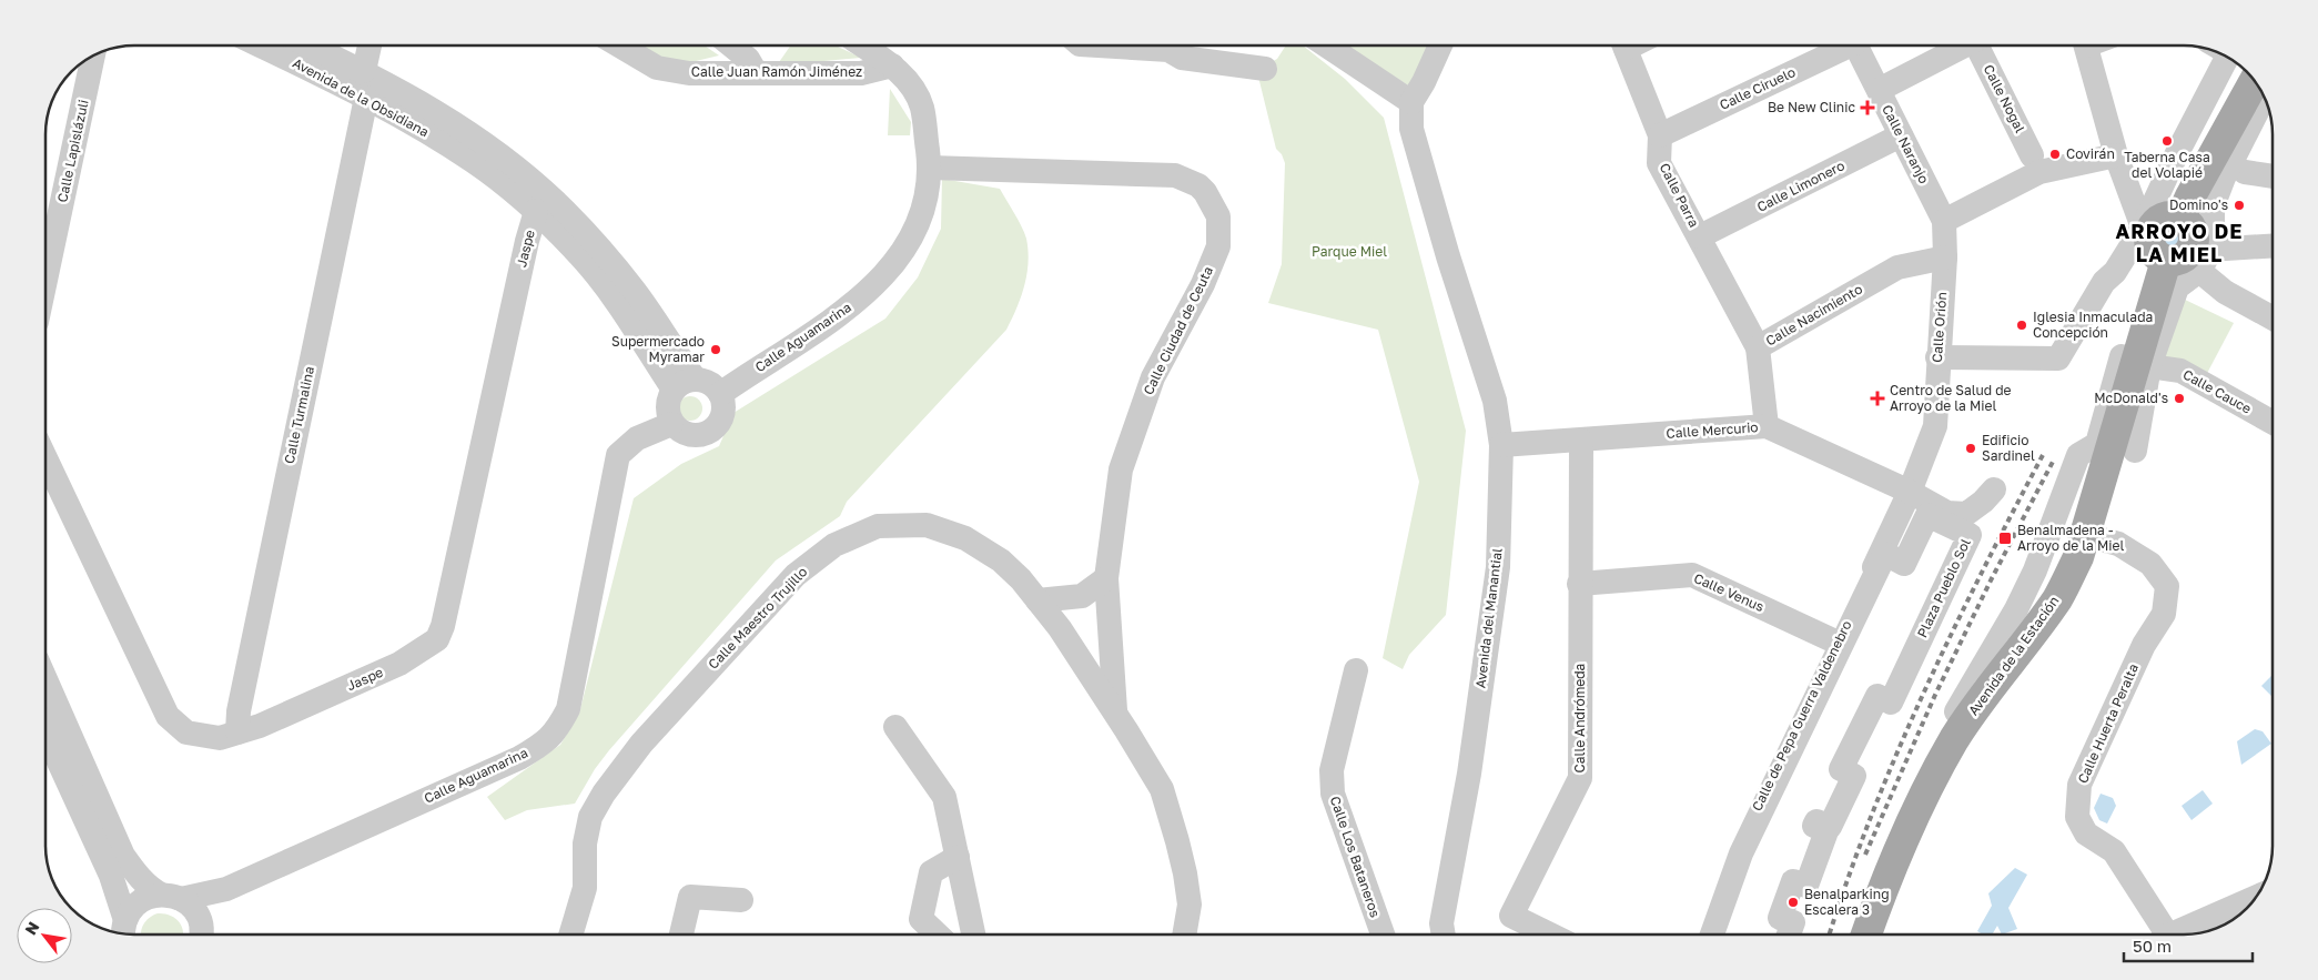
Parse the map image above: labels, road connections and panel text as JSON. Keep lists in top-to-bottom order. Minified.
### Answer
{"streets":{"main road":["Avenida de la Estación"],"street":["Calle Juan Ramón Jiménez","Calle Ciruelo","Avenida de la Obsidiana","Calle Nogal","Calle Naranjo","Calle Lapislázuli","Calle Limonero","Calle Parra","Jaspe","Calle Nacimiento","Calle Orión","Calle Ciudad de Ceuta","Calle Aguamarina","Calle Cauce","Calle Turmalina","Calle Mercurio","Plaza Pueblo Sol","Calle Venus","Calle Maestro Trujillo","Avenida del Manantial","Calle de Pepa Guerra Valdenebro","Calle Andrómeda","Calle Huerta Peralta","Calle Los Bataneros"]},"crossings":[["Calle Juan Ramón Jiménez","Calle Aguamarina"],["Calle Ciruelo","Calle Parra"],["Avenida de la Obsidiana","Jaspe"],["Avenida de la Obsidiana","Calle Aguamarina"],["Avenida de la Obsidiana","Calle Turmalina"],["Calle Naranjo","Calle Limonero"],["Calle Naranjo","Calle Nacimiento"],["Calle Naranjo","Calle Orión"],["Calle Limonero","Calle Parra"],["Calle Parra","Calle Nacimiento"],["Jaspe","Calle Turmalina"],["Calle Nacimiento","Calle Orión"],["Calle Nacimiento","Calle Mercurio"],["Calle Orión","Calle Mercurio"],["Calle Orión","Calle de Pepa Guerra Valdenebro"],["Calle Ciudad de Ceuta","Calle Aguamarina"],["Calle Ciudad de Ceuta","Calle Maestro Trujillo"],["Calle Mercurio","Avenida del Manantial"],["Calle Mercurio","Calle de Pepa Guerra Valdenebro"],["Calle Mercurio","Calle Andrómeda"],["Calle Venus","Calle de Pepa Guerra Valdenebro"],["Calle Venus","Calle Andrómeda"],["Avenida de la Estación","Calle Huerta Peralta"]],"districts":["ARROYO DE LA MIEL"],"parks":["Parque Miel"],"places":{"health":["Be New Clinic","Centro de Salud de Arroyo de la Miel"],"other":["Taberna Casa del Volapié","Covirán","Domino's","Iglesia Inmaculada Concepción","Supermercado Myramar","McDonald's","Edificio Sardinel","Benalparking Escalera 3"],"transit":["Benalmadena - Arroyo de la Miel"]},"scale_bar":"50 m","north":"top left"}
